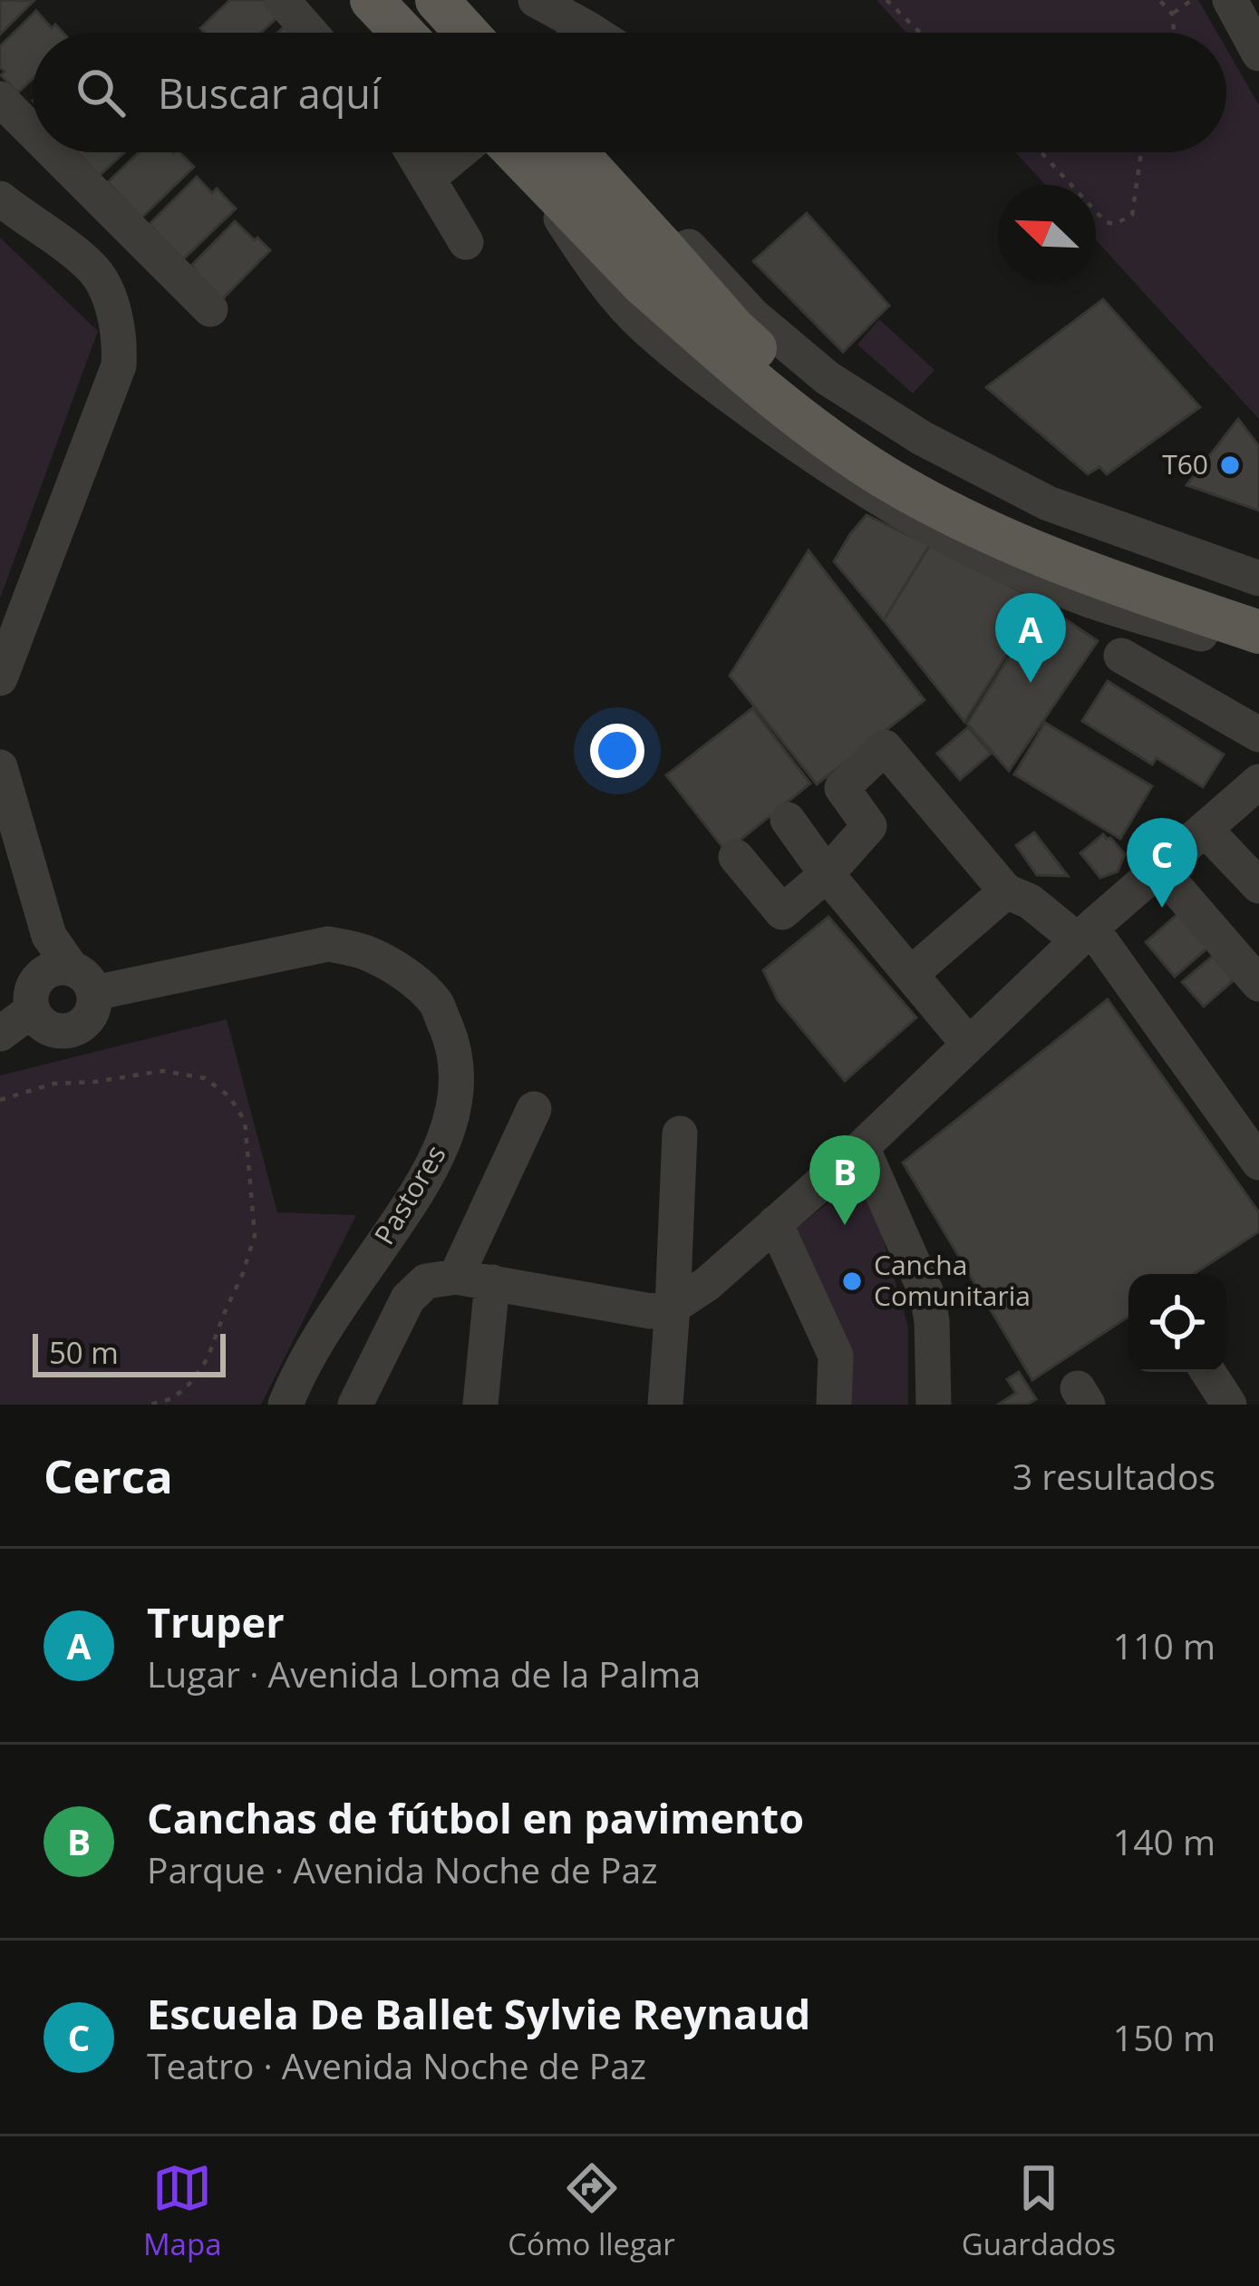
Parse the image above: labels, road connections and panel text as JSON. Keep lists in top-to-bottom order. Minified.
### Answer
{"streets":{"street":["Pastores"]},"places":["T60","Cancha Comunitaria"],"scale_bar":"50 m","north":"top left","page":{"search":"Buscar aquí","pins":["A","C","B"],"scale":"50 m","heading":["Cerca","3 resultados"],"list":[{"mark":"A","name":"Truper","note":"Lugar · Avenida Loma de la Palma","value":"110 m"},{"mark":"B","name":"Canchas de fútbol en pavimento","note":"Parque · Avenida Noche de Paz","value":"140 m"},{"mark":"C","name":"Escuela De Ballet Sylvie Reynaud","note":"Teatro · Avenida Noche de Paz","value":"150 m"}],"nav":["Mapa","Cómo llegar","Guardados"]}}
